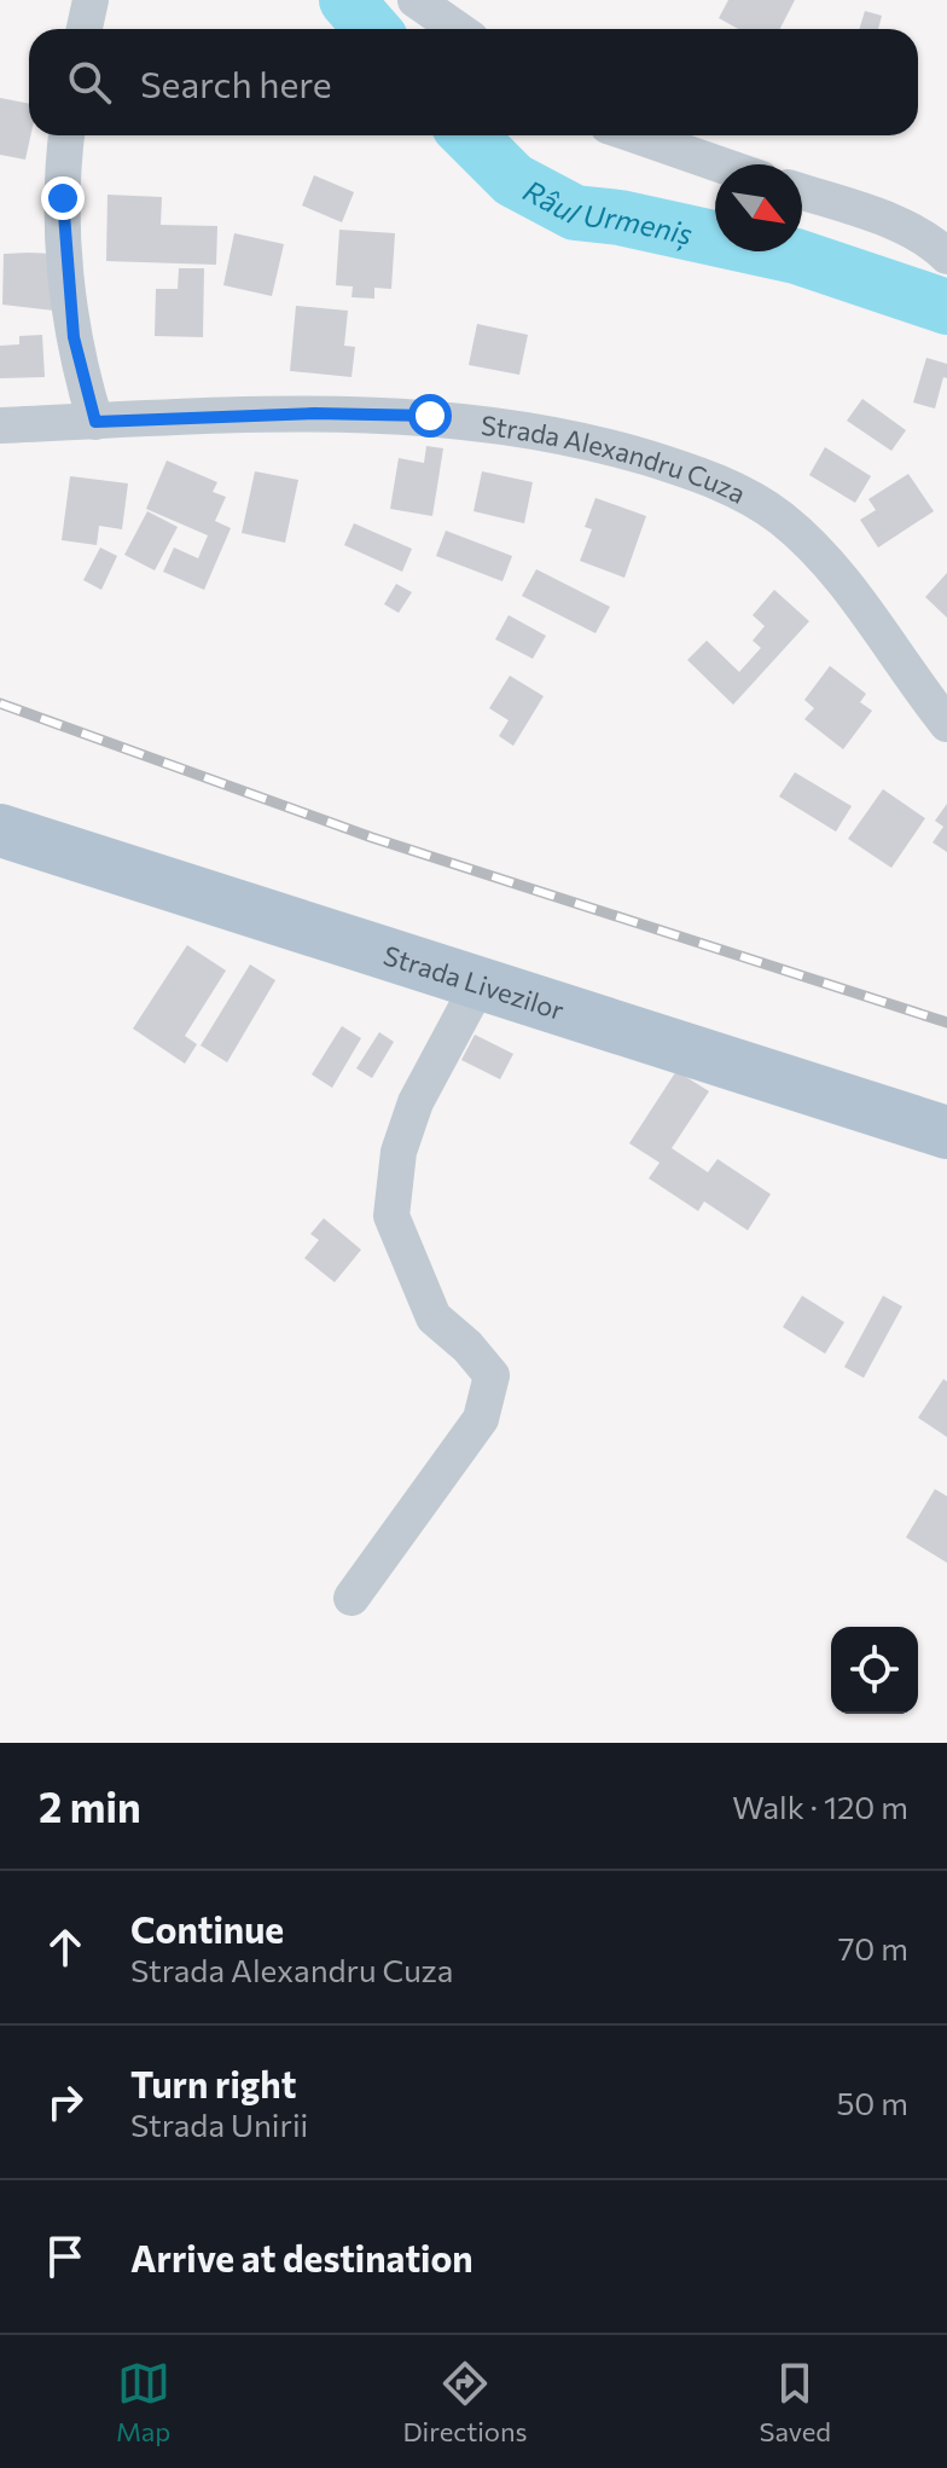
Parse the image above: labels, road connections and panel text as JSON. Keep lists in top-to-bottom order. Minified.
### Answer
{"streets":{"main road":["Strada Livezilor"],"street":["Strada Alexandru Cuza"]},"water":["Râul Urmeniș"],"north":"bottom right","page":{"search":"Search here","heading":["2 min","Walk · 120 m"],"list":[["Continue","Strada Alexandru Cuza","70 m"],["Turn right","Strada Unirii","50 m"],"Arrive at destination"],"nav":["Map","Directions","Saved"]}}
